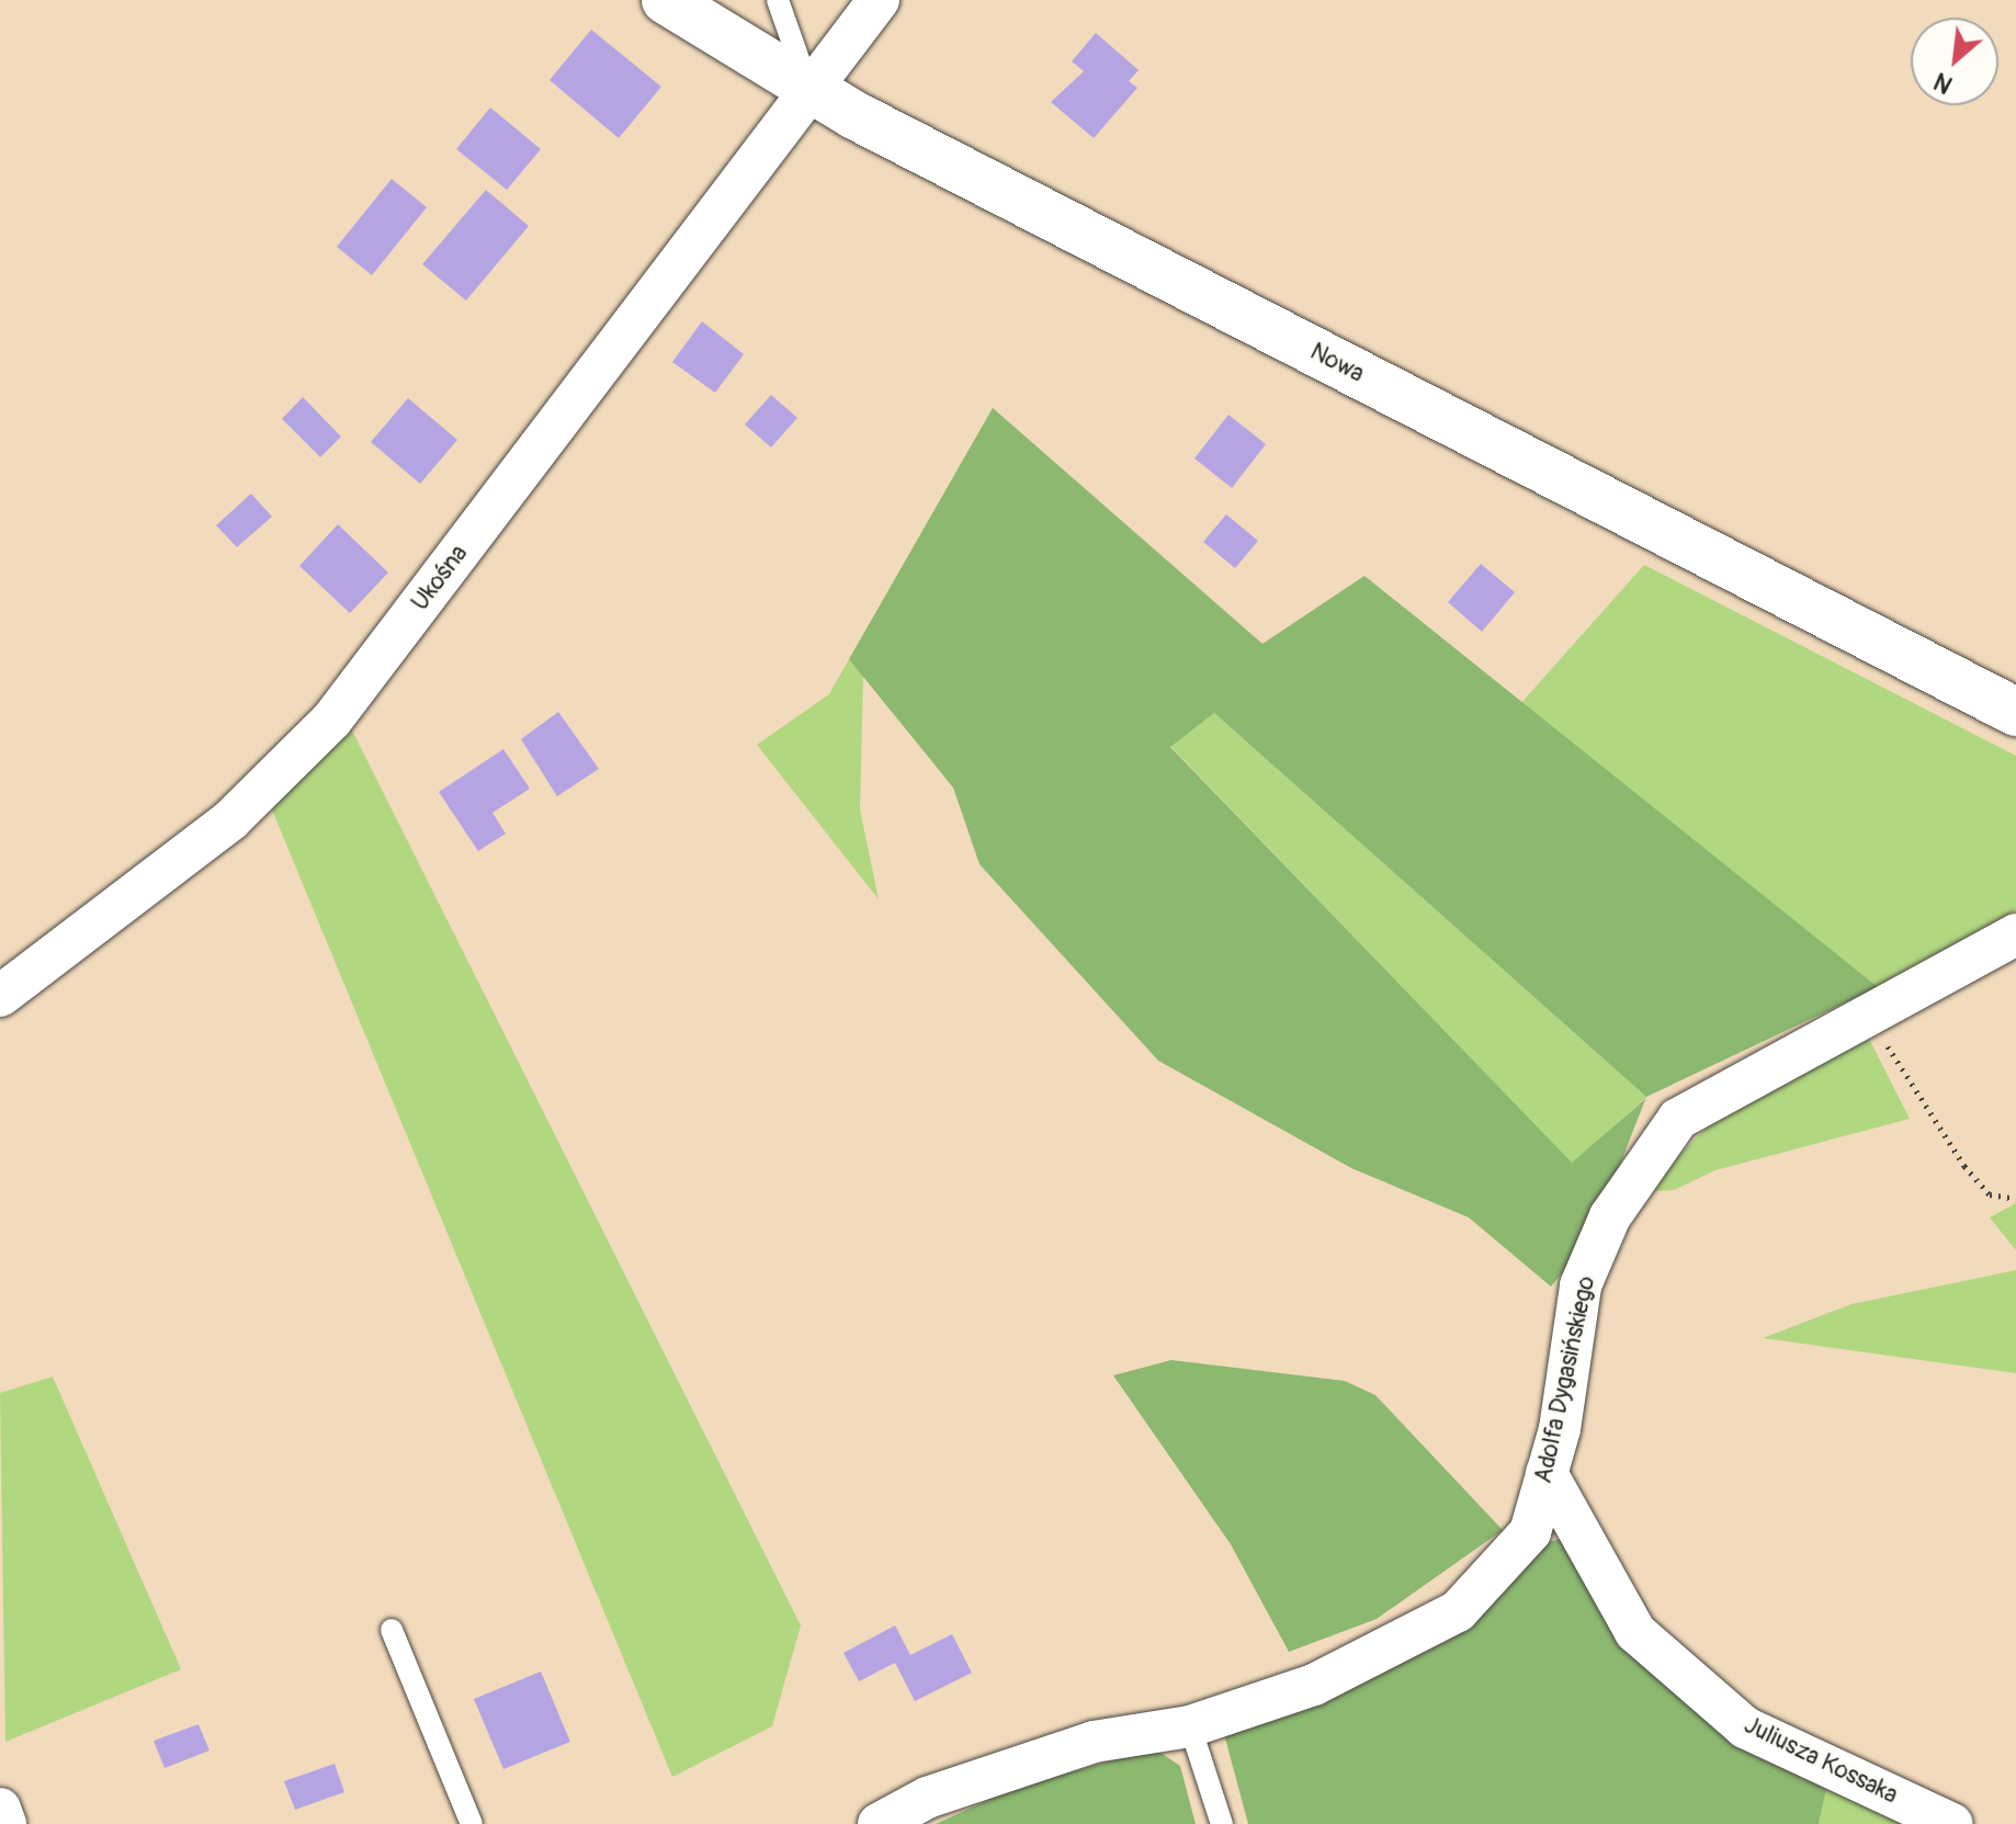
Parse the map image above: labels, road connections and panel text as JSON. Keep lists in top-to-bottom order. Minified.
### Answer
{"streets":{"street":["Nowa","Ukośna","Adolfa Dygasińskiego","Juliusza Kossaka"]},"crossings":[["Nowa","Ukośna"],["Adolfa Dygasińskiego","Juliusza Kossaka"]],"north":"bottom left"}
